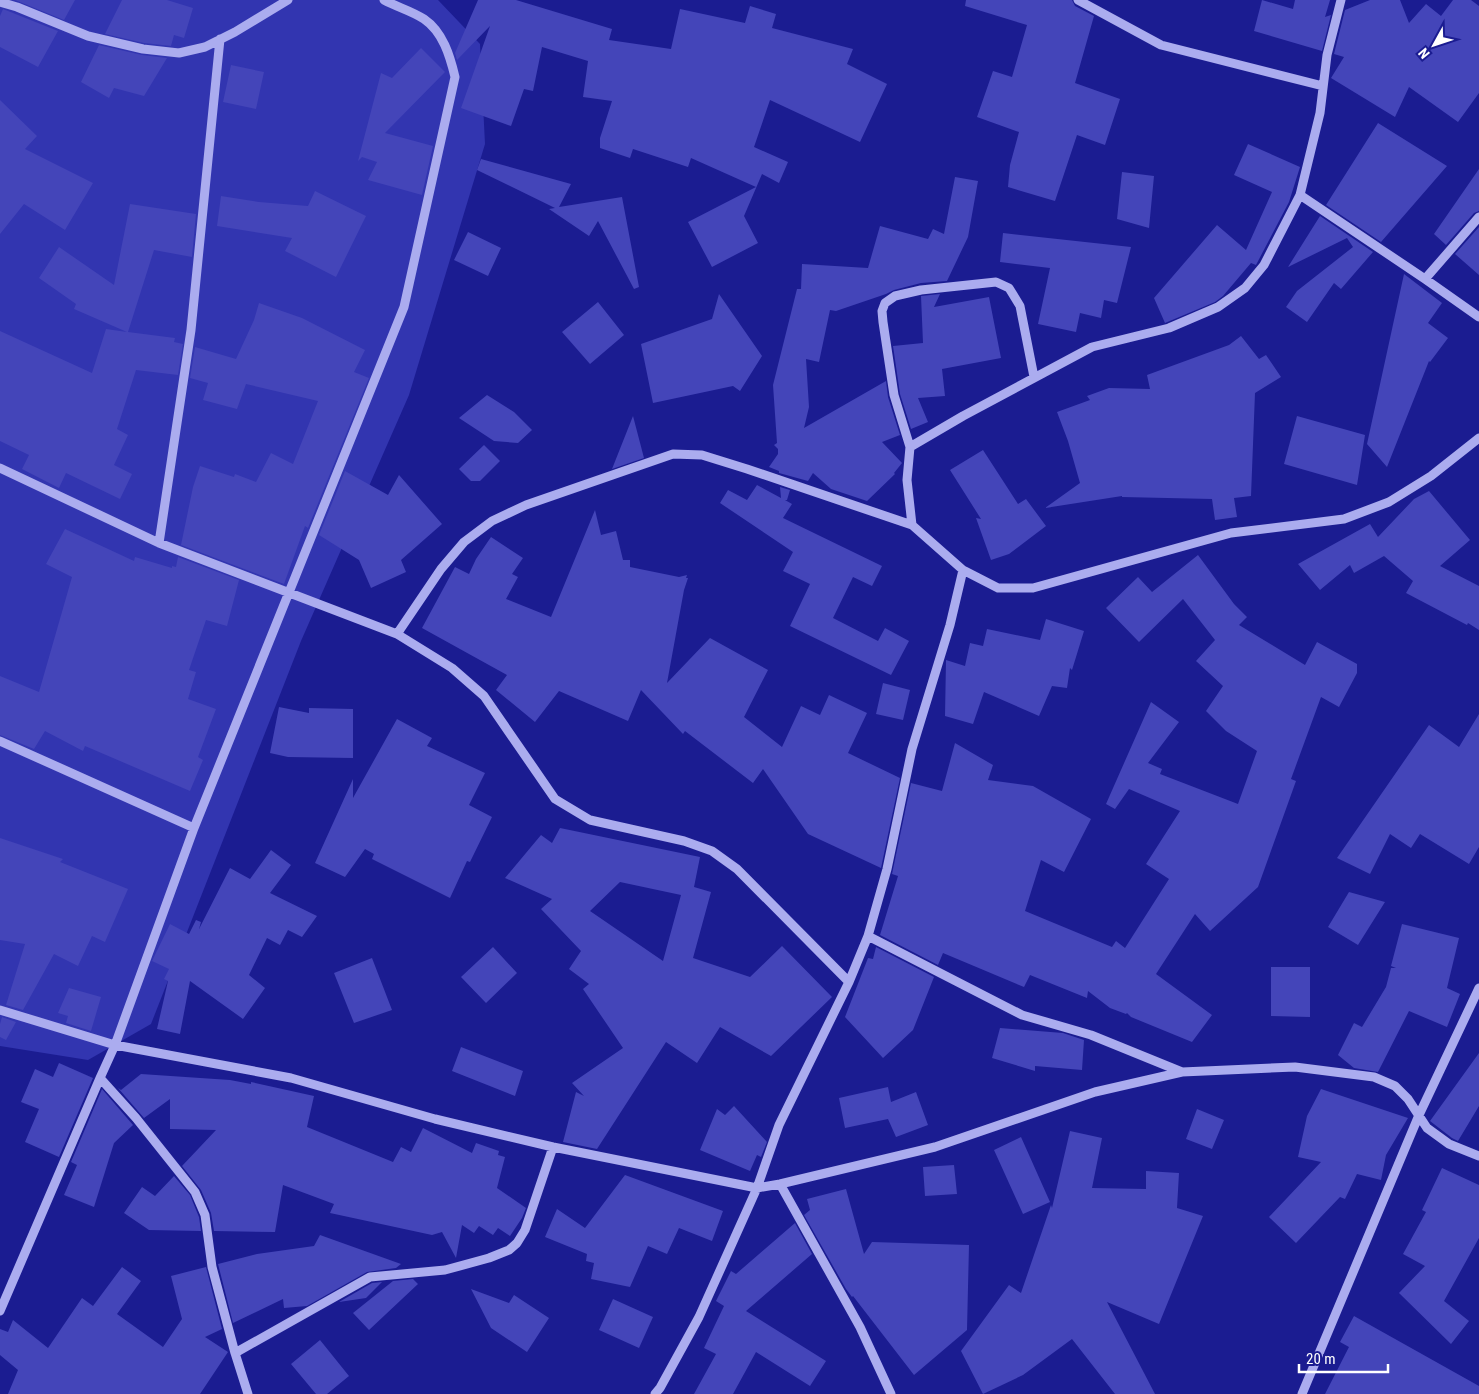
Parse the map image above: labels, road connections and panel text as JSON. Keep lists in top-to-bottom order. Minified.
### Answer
{"scale_bar":"20 m","north":"bottom left"}
